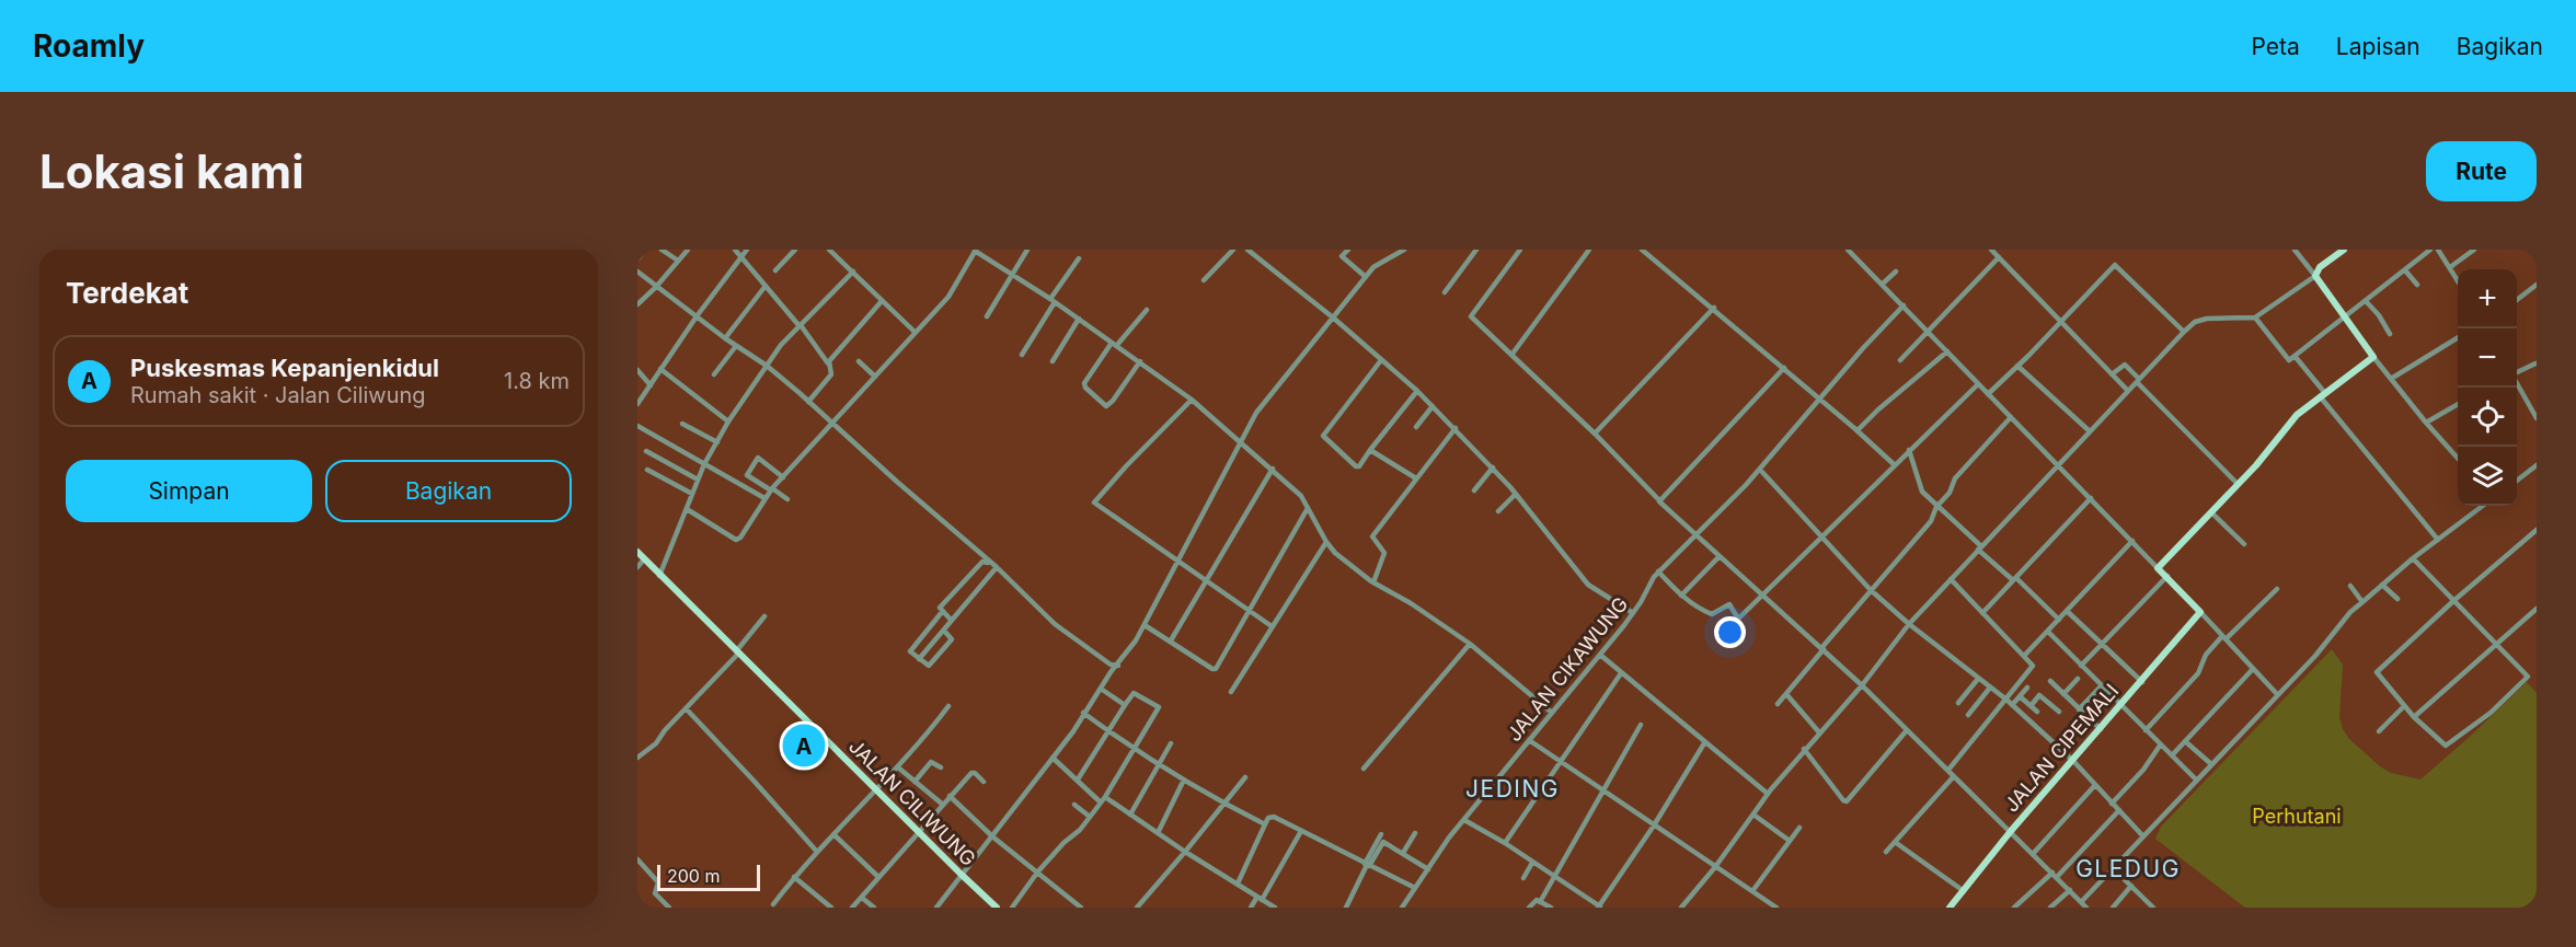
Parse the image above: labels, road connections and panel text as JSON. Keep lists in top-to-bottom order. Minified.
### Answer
{"streets":{"main road":["JALAN CIPEMALI","JALAN CILIWUNG"],"street":["JALAN CIKAWUNG"]},"districts":["JEDING","GLEDUG"],"parks":["Perhutani"],"scale_bar":"200 m","page":{"header":"Roamly","nav":["Peta","Lapisan","Bagikan"],"buttons":["Rute",["Simpan","Bagikan"]],"title":"Lokasi kami","heading":"Terdekat","map_buttons":["+","−"],"list":[{"mark":"A","name":"Puskesmas Kepanjenkidul","note":"Rumah sakit · Jalan Ciliwung","value":"1.8 km"}],"pins":"A","scale":"200 m"}}
